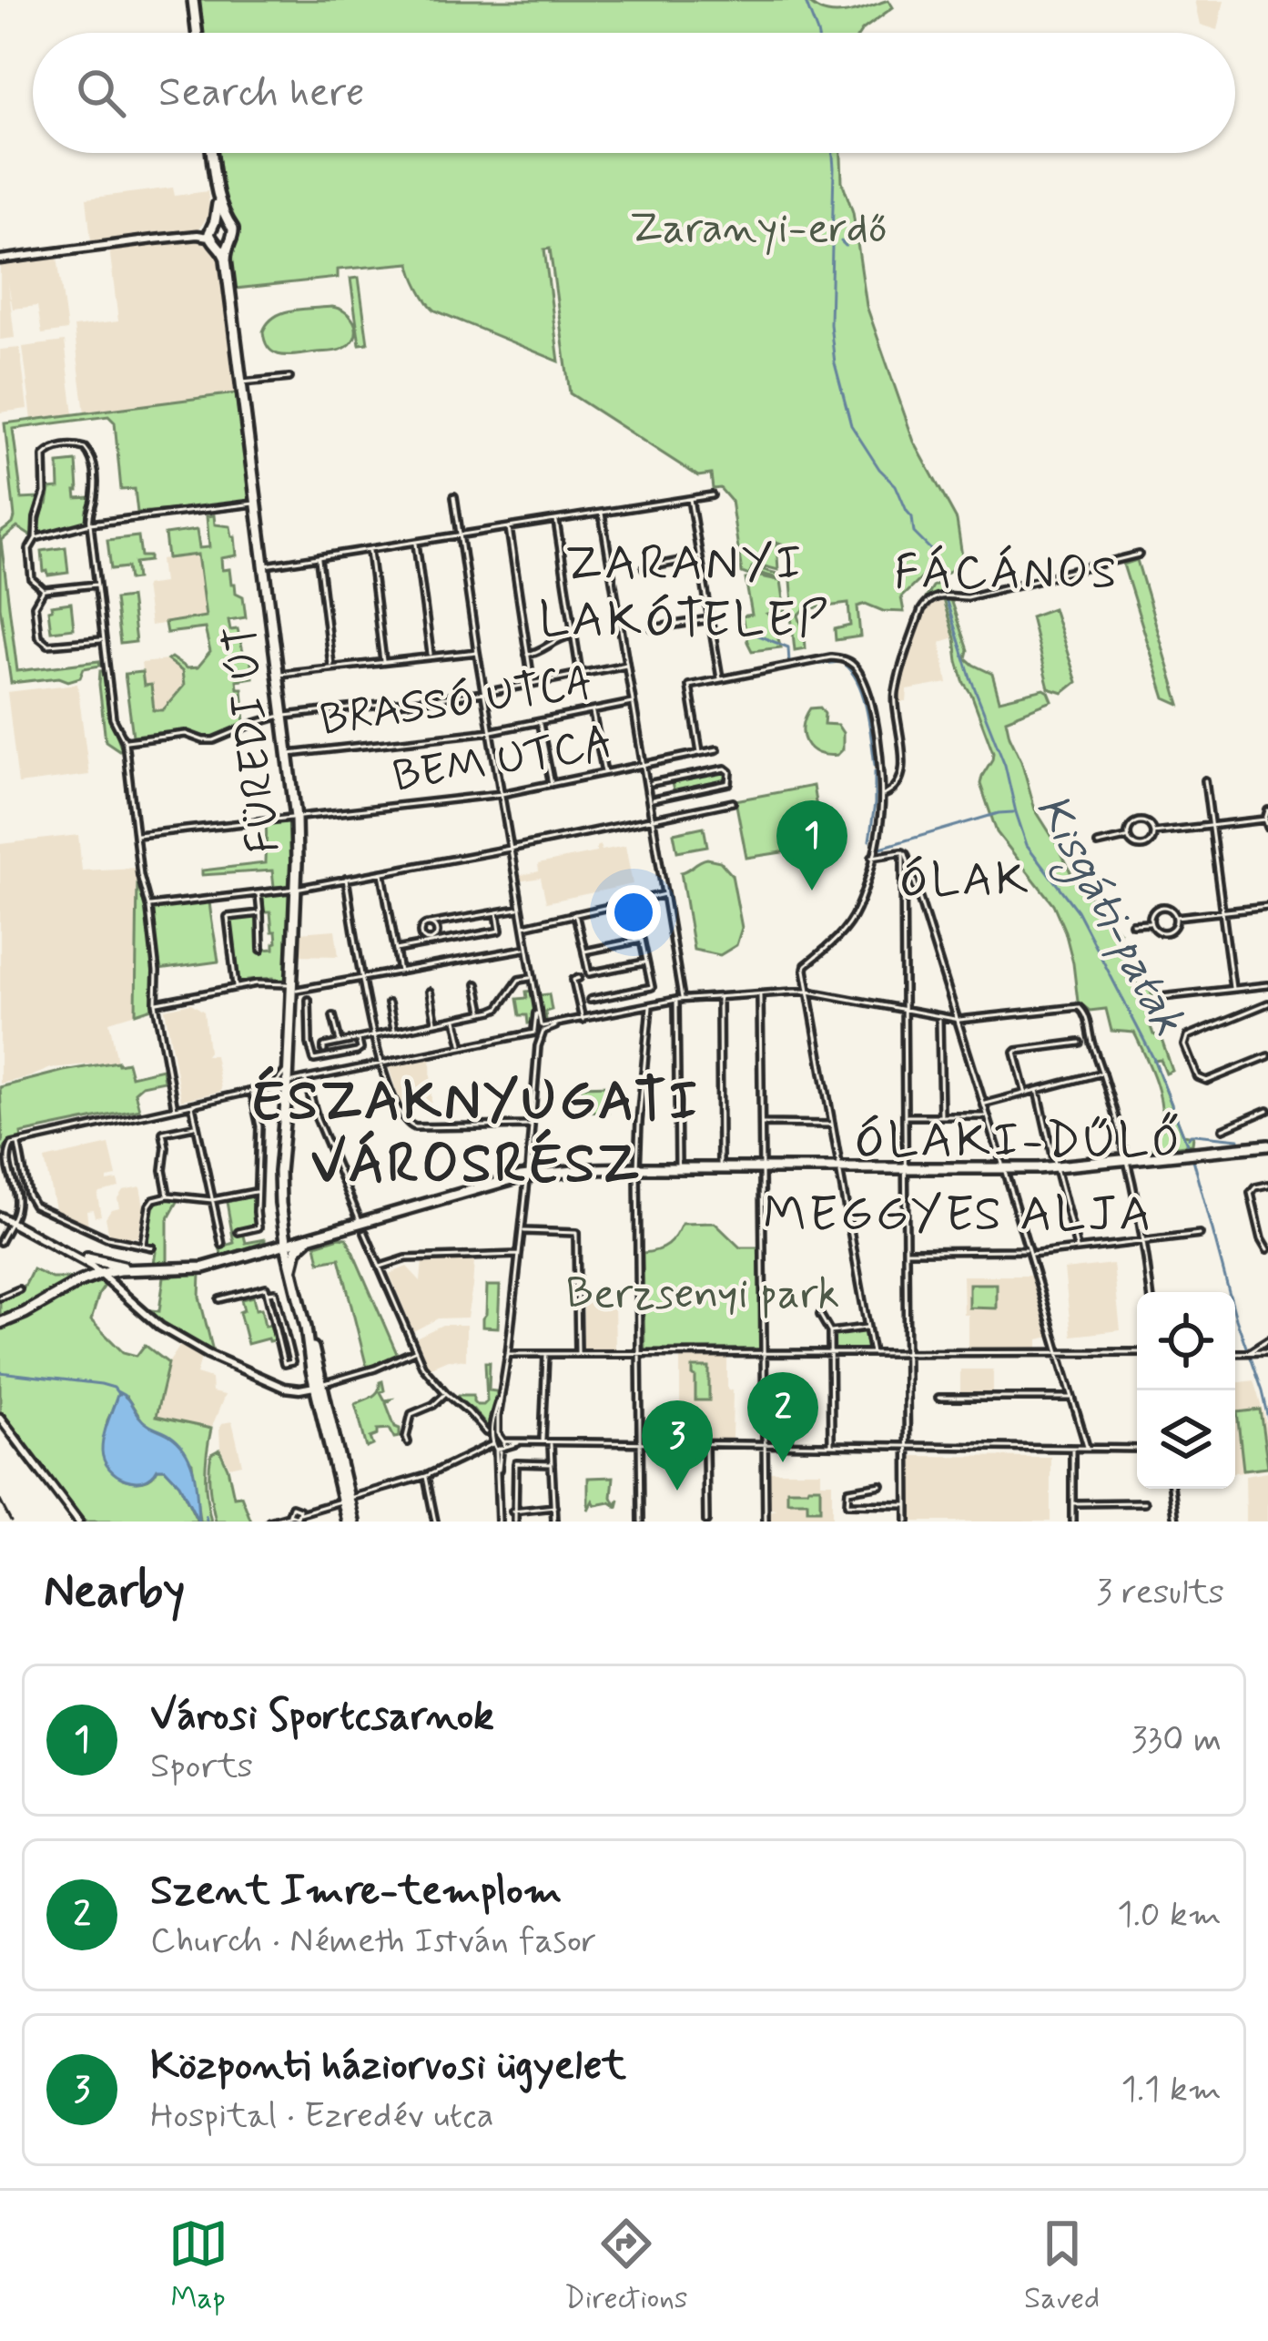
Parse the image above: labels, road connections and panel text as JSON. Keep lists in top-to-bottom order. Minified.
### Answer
{"streets":{"main road":["FÜREDI ÚT"],"street":["BRASSÓ UTCA","BEM UTCA"]},"crossings":[["BRASSÓ UTCA","FÜREDI ÚT"],["FÜREDI ÚT","BEM UTCA"]],"districts":["ZARANYI LAKÓTELEP","FÁCÁNOS","ÓLAK","ÉSZAKNYUGATI VÁROSRÉSZ","ÓLAKI-DŰLŐ","MEGGYES ALJA"],"water":["Kisgáti-patak"],"parks":["Zaranyi-erdő","Berzsenyi park"],"page":{"search":"Search here","pins":["1","2","3"],"heading":["Nearby","3 results"],"list":[{"mark":"1","name":"Városi Sportcsarnok","note":"Sports","value":"330 m"},{"mark":"2","name":"Szent Imre-templom","note":"Church · Németh István fasor","value":"1.0 km"},{"mark":"3","name":"Központi háziorvosi ügyelet","note":"Hospital · Ezredév utca","value":"1.1 km"}],"nav":["Map","Directions","Saved"]}}
